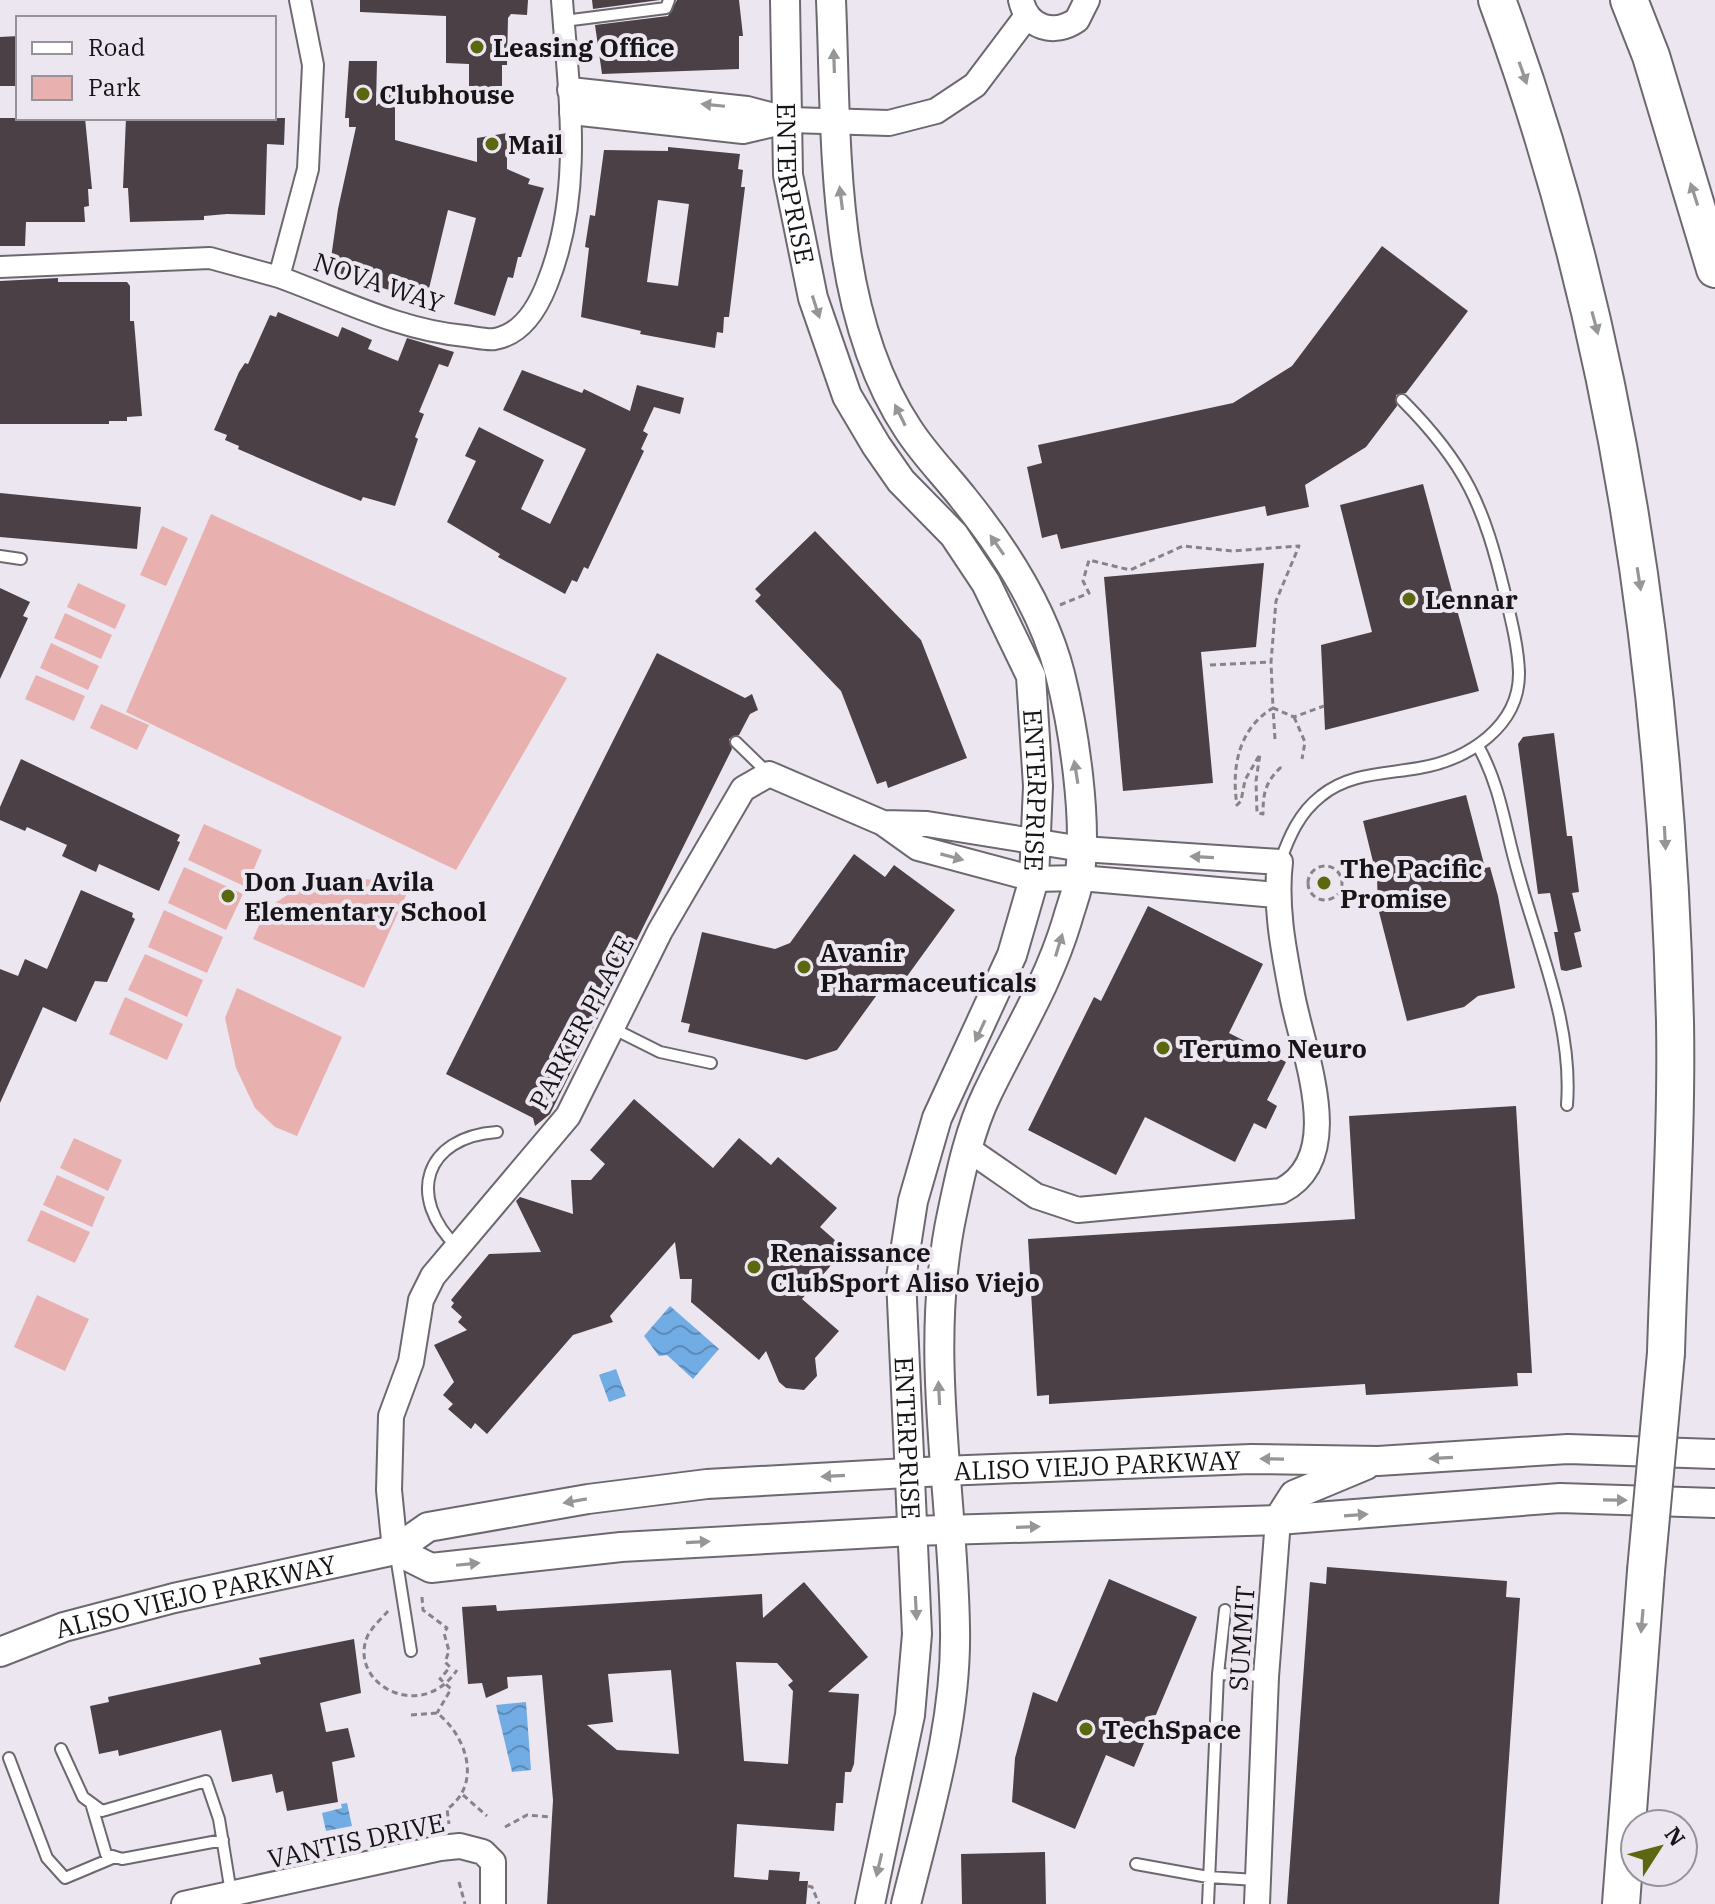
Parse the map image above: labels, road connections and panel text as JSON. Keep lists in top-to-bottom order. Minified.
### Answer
{"streets":{"main road":["ENTERPRISE","ALISO VIEJO PARKWAY"],"street":["NOVA WAY","PARKER PLACE","SUMMIT","VANTIS DRIVE"]},"crossings":[["ENTERPRISE","ALISO VIEJO PARKWAY"],["PARKER PLACE","ALISO VIEJO PARKWAY"]],"places":["Leasing Office","Clubhouse","Mail","Lennar","The Pacific Promise","Don Juan Avila Elementary School","Avanir Pharmaceuticals","Terumo Neuro","Renaissance ClubSport Aliso Viejo","TechSpace"],"legend":["Road","Park"],"north":"top right"}
